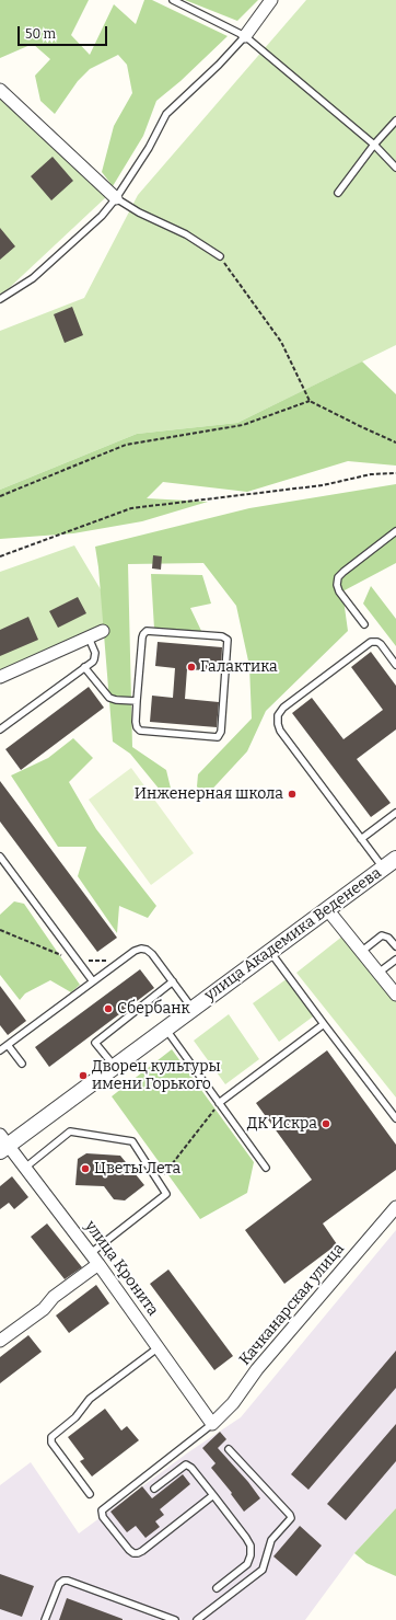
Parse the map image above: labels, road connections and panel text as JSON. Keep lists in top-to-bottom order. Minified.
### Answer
{"streets":{"street":["улица Академика Веденеева","улица Кронита","Качканарская улица"]},"crossings":[["улица Академика Веденеева","улица Кронита"],["улица Кронита","Качканарская улица"]],"places":["Галактика","Инженерная школа","Сбербанк","Дворец культуры имени Горького","ДК Искра","Цветы Лета"],"scale_bar":"50 m"}
